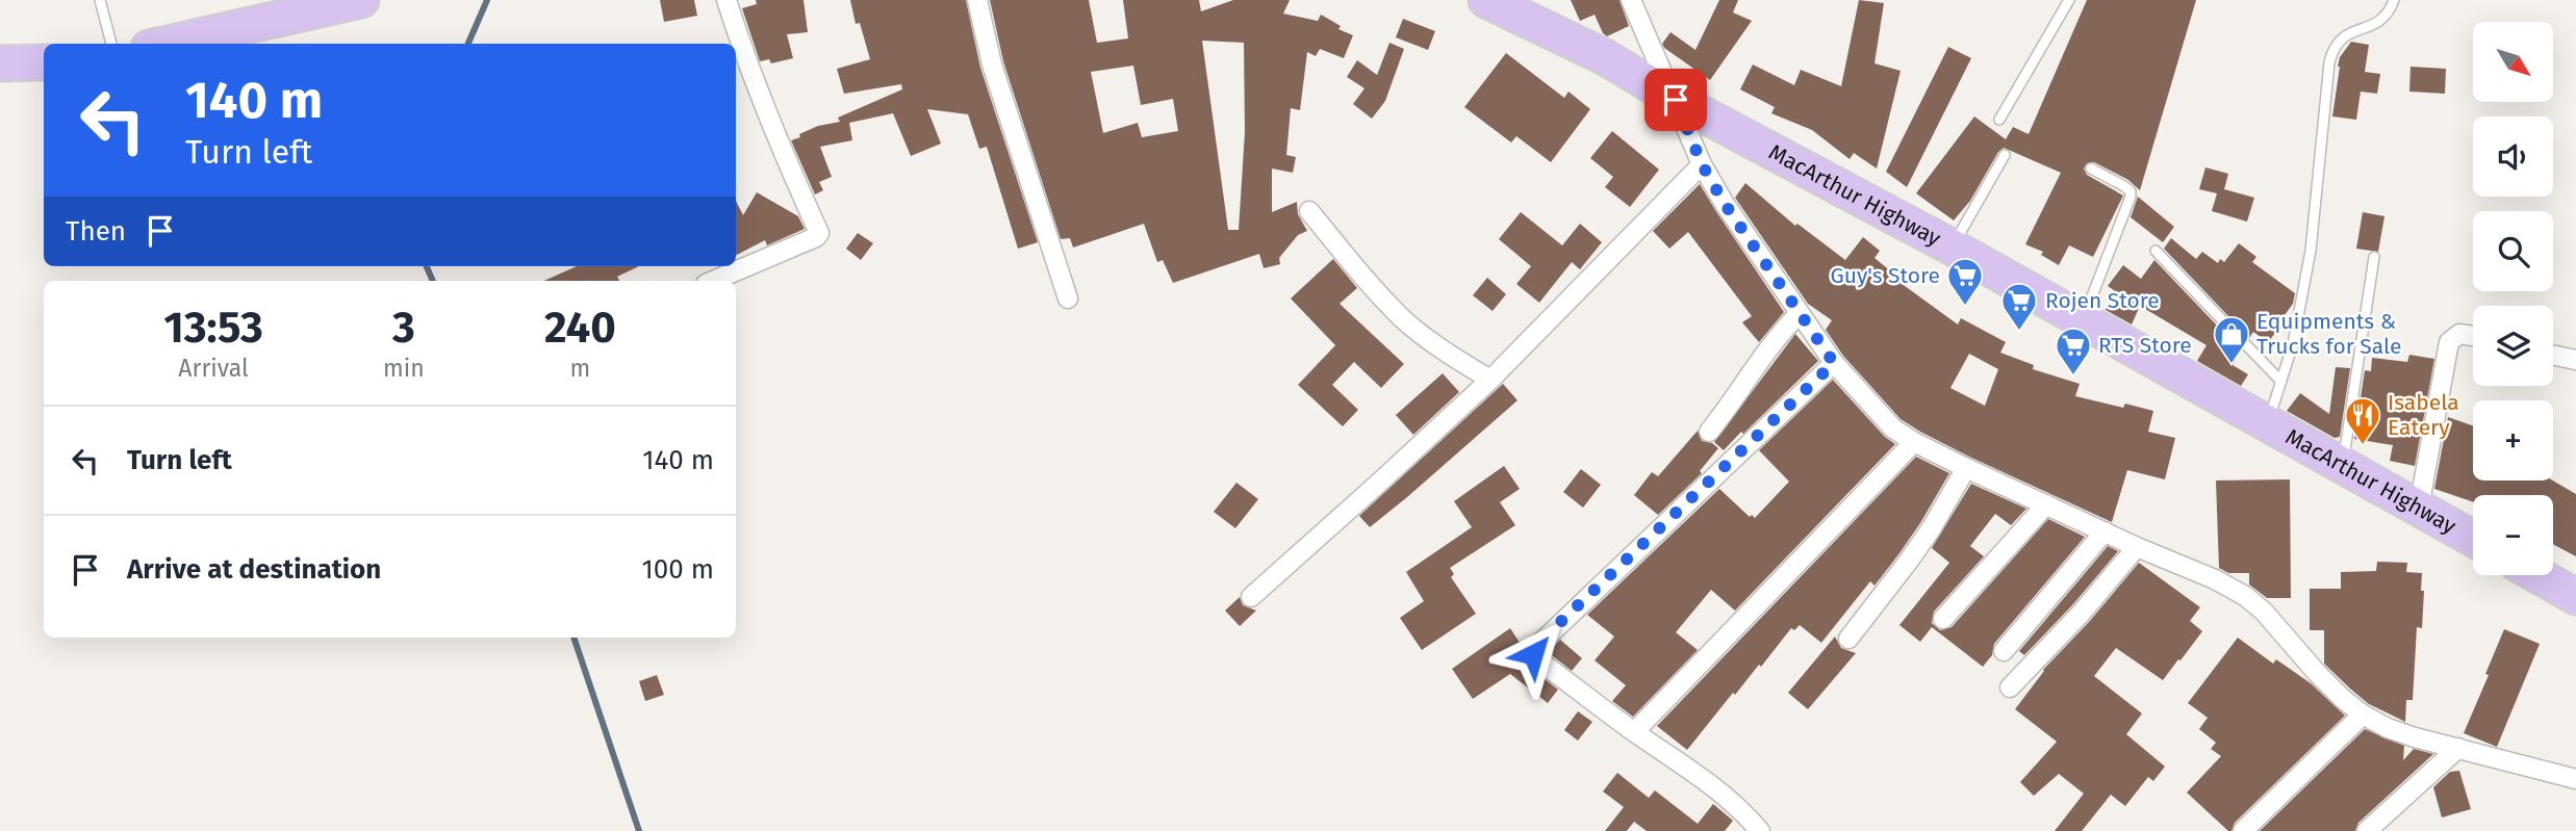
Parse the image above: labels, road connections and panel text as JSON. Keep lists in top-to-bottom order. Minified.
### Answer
{"streets":{"highway":["MacArthur Highway"]},"places":{"supermarket":["Guy's Store","Rojen Store","RTS Store"],"shop":["Equipments & Trucks for Sale"],"restaurant":["Isabela Eatery"]},"north":"bottom right","page":{"map_buttons":["+","−"],"turn":["140 m","Turn left"],"then":"Then","eta":["13:53","Arrival","3","min","240","m"],"list":[{"name":"Turn left","value":"140 m"},{"name":"Arrive at destination","value":"100 m"}]}}
